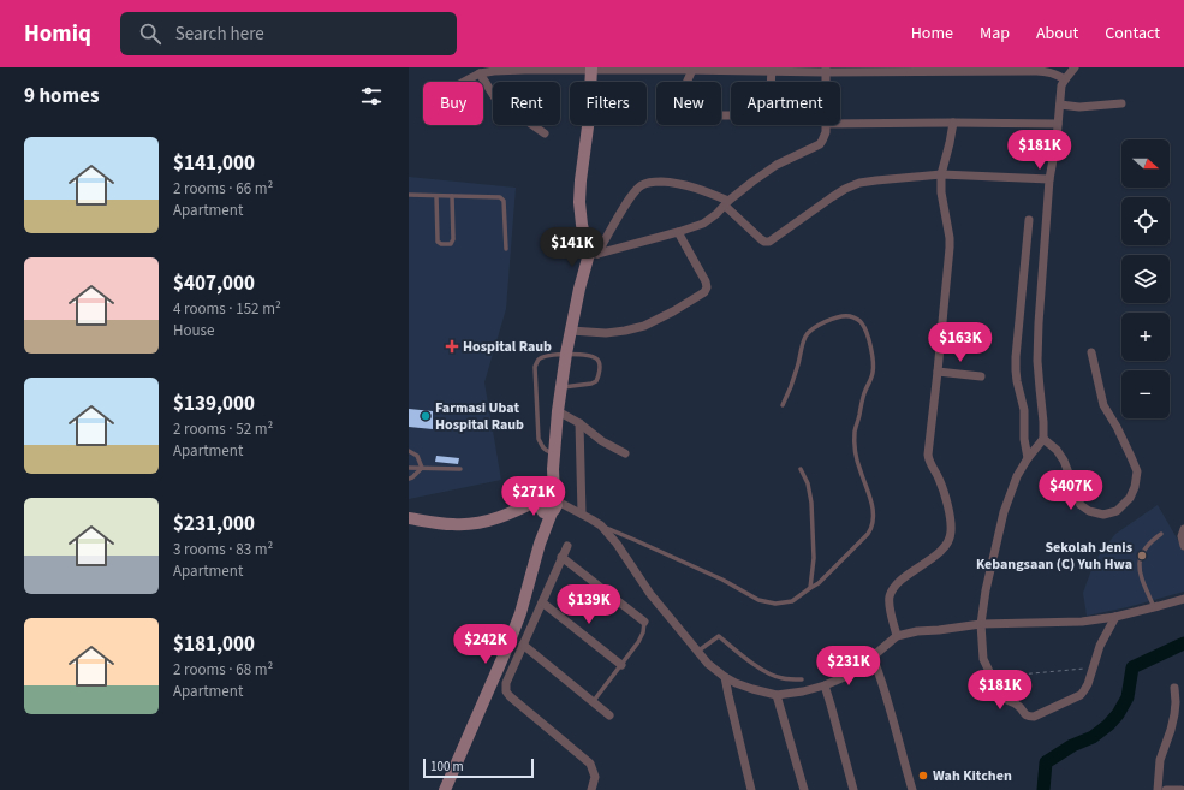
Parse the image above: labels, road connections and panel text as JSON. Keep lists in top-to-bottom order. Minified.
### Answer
{"places":{"health":["Hospital Raub"],"other":["Farmasi Ubat Hospital Raub","Sekolah Jenis Kebangsaan (C) Yuh Hwa","Wah Kitchen"]},"scale_bar":"100 m","north":"right","page":{"header":"Homiq","search":"Search here","nav":["Home","Map","About","Contact"],"heading":"9 homes","chip":["Buy","Rent","Filters","New","Apartment"],"list":[{"name":"$141,000","note":"2 rooms · 66 m² · Apartment"},{"name":"$407,000","note":"4 rooms · 152 m² · House"},{"name":"$139,000","note":"2 rooms · 52 m² · Apartment"},{"name":"$231,000","note":"3 rooms · 83 m² · Apartment"},{"name":"$181,000","note":"2 rooms · 68 m² · Apartment"}],"price":["$181K","$141K","$163K","$407K","$271K","$139K","$242K","$231K","$181K"],"map_buttons":["+","−"],"scale":"100 m"}}
